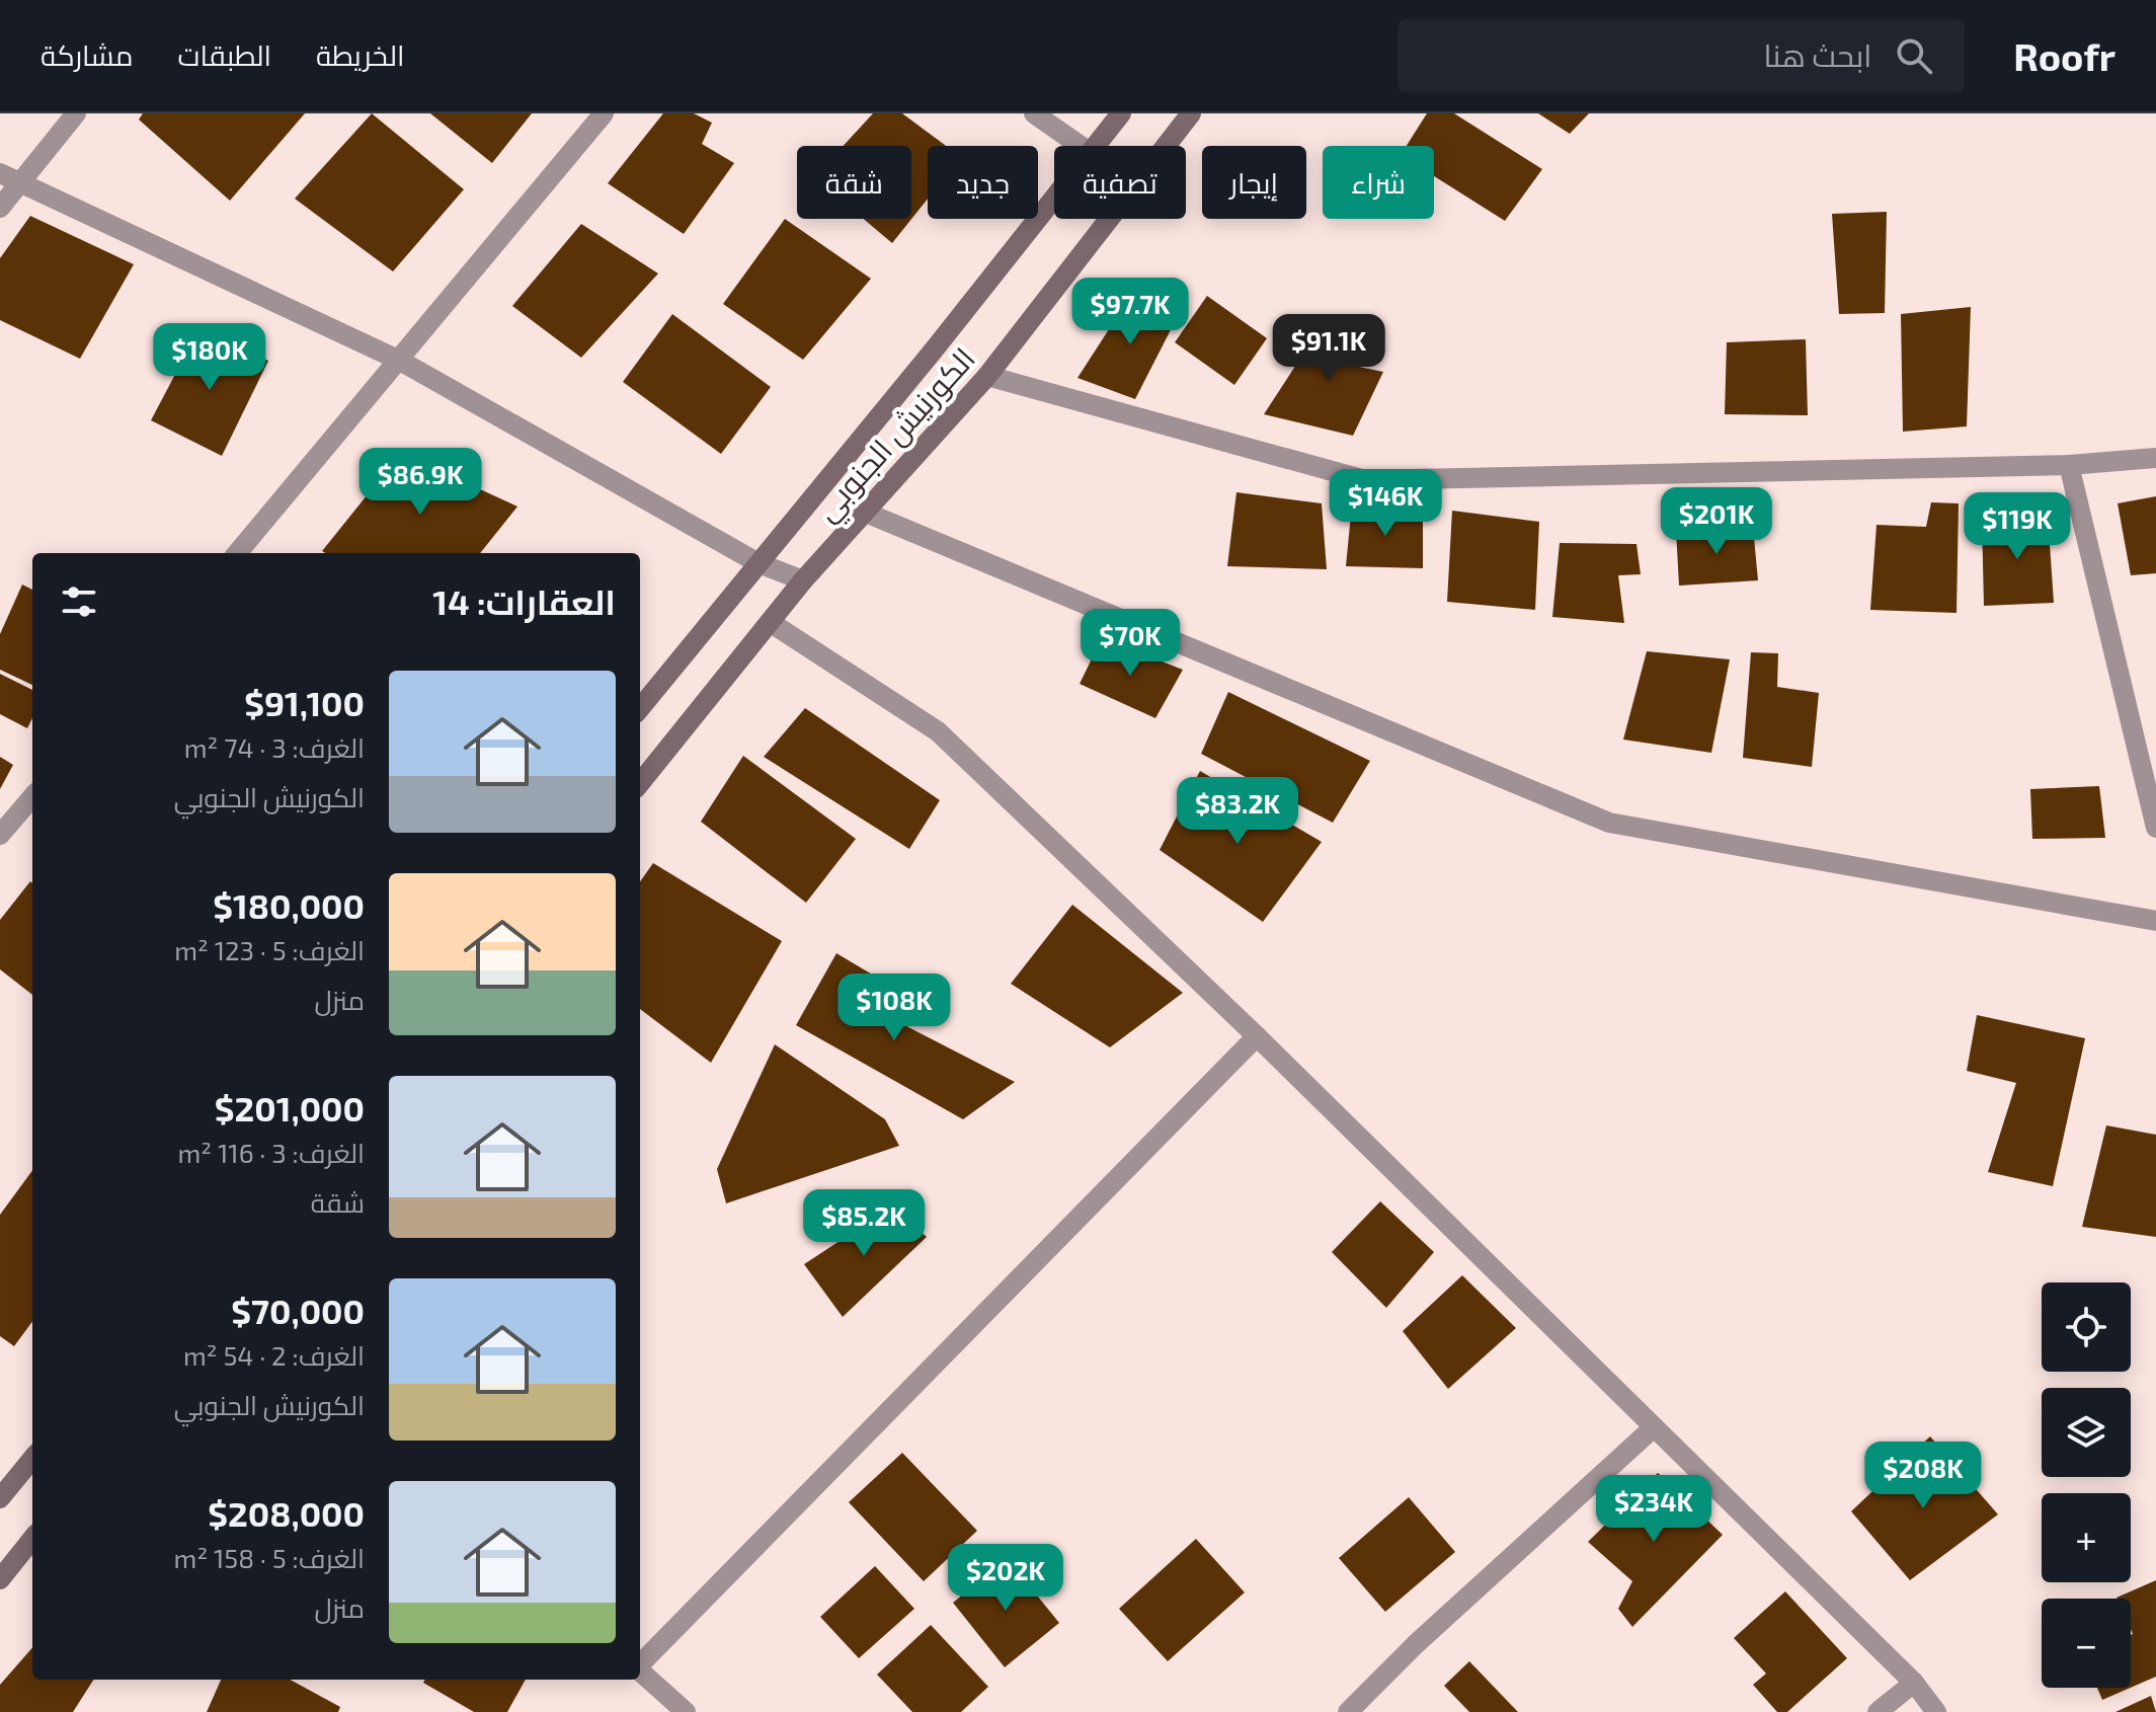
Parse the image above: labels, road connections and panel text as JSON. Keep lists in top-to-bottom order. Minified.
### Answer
{"streets":{"main road":["الكورنيش الجنوبي"]},"page":{"header":"Roofr","search":"ابحث هنا","nav":["الخريطة","الطبقات","مشاركة"],"chip":["شراء","إيجار","تصفية","جديد","شقة"],"price":["$97.7K","$91.1K","$180K","$86.9K","$146K","$201K","$119K","$70K","$83.2K","$108K","$85.2K","$208K","$234K","$202K"],"heading":"العقارات: 14","list":[{"name":"$91,100","note":"الغرف: 3 · 74 m² · الكورنيش الجنوبي"},{"name":"$180,000","note":"الغرف: 5 · 123 m² · منزل"},{"name":"$201,000","note":"الغرف: 3 · 116 m² · شقة"},{"name":"$70,000","note":"الغرف: 2 · 54 m² · الكورنيش الجنوبي"},{"name":"$208,000","note":"الغرف: 5 · 158 m² · منزل"}],"map_buttons":["+","−"]}}
